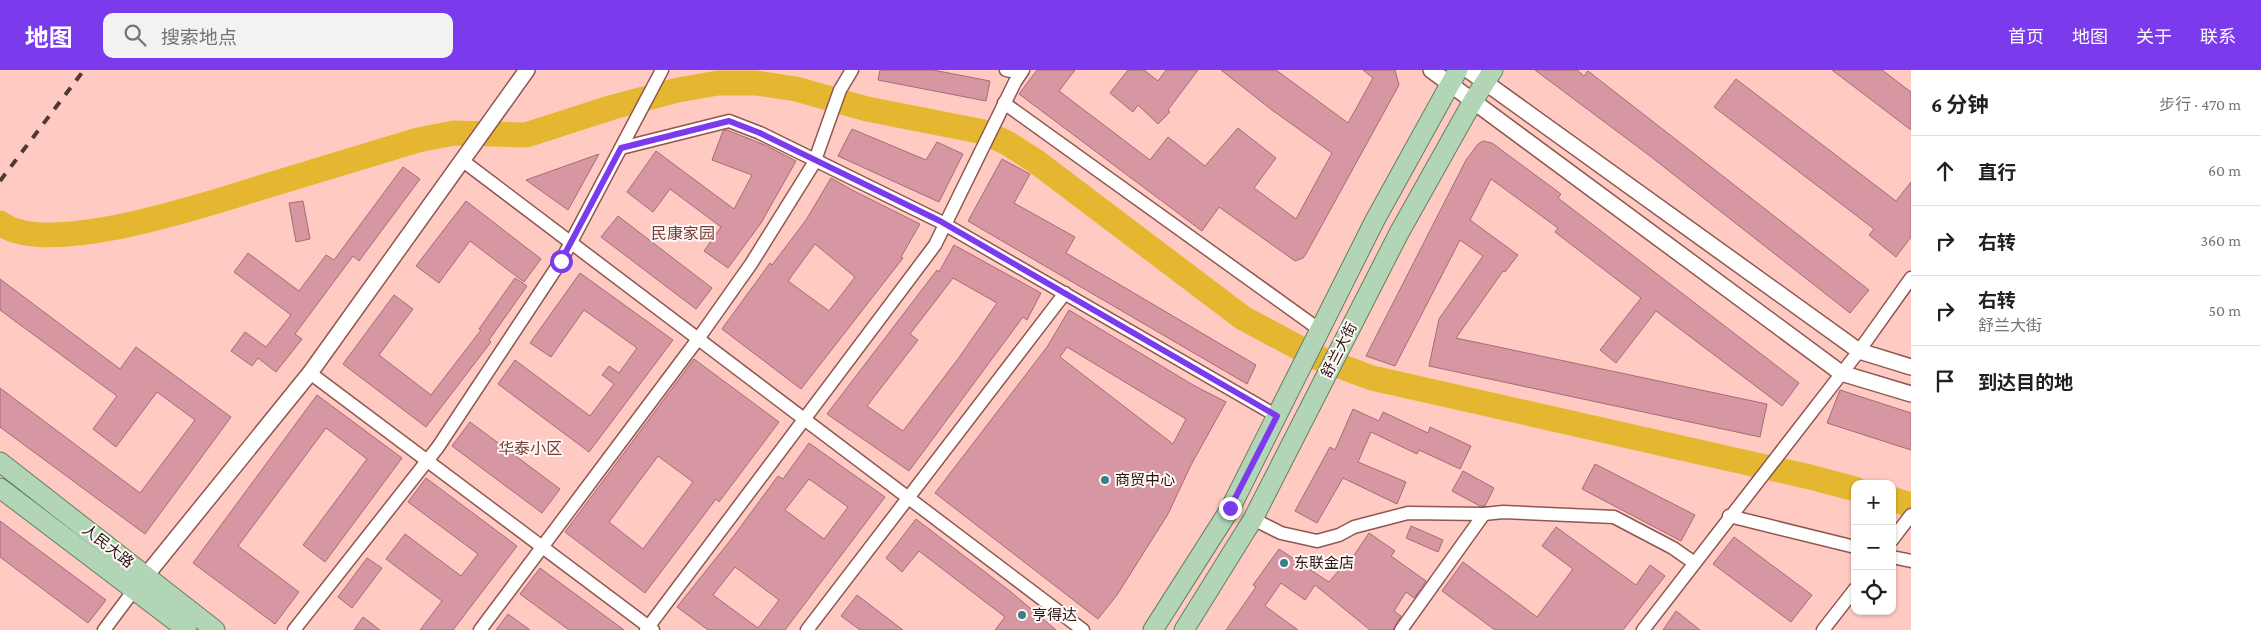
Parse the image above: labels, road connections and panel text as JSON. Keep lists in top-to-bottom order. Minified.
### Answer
{"streets":{"main road":["舒兰大街","人民大路"]},"districts":["民康家园","华泰小区"],"places":["商贸中心","东联金店","亨得达"],"page":{"header":"地图","search":"搜索地点","nav":["首页","地图","关于","联系"],"heading":["6 分钟","步行 · 470 m"],"list":[["直行","60 m"],["右转","360 m"],["右转","舒兰大街","50 m"],"到达目的地"],"map_buttons":["+","−"]}}
